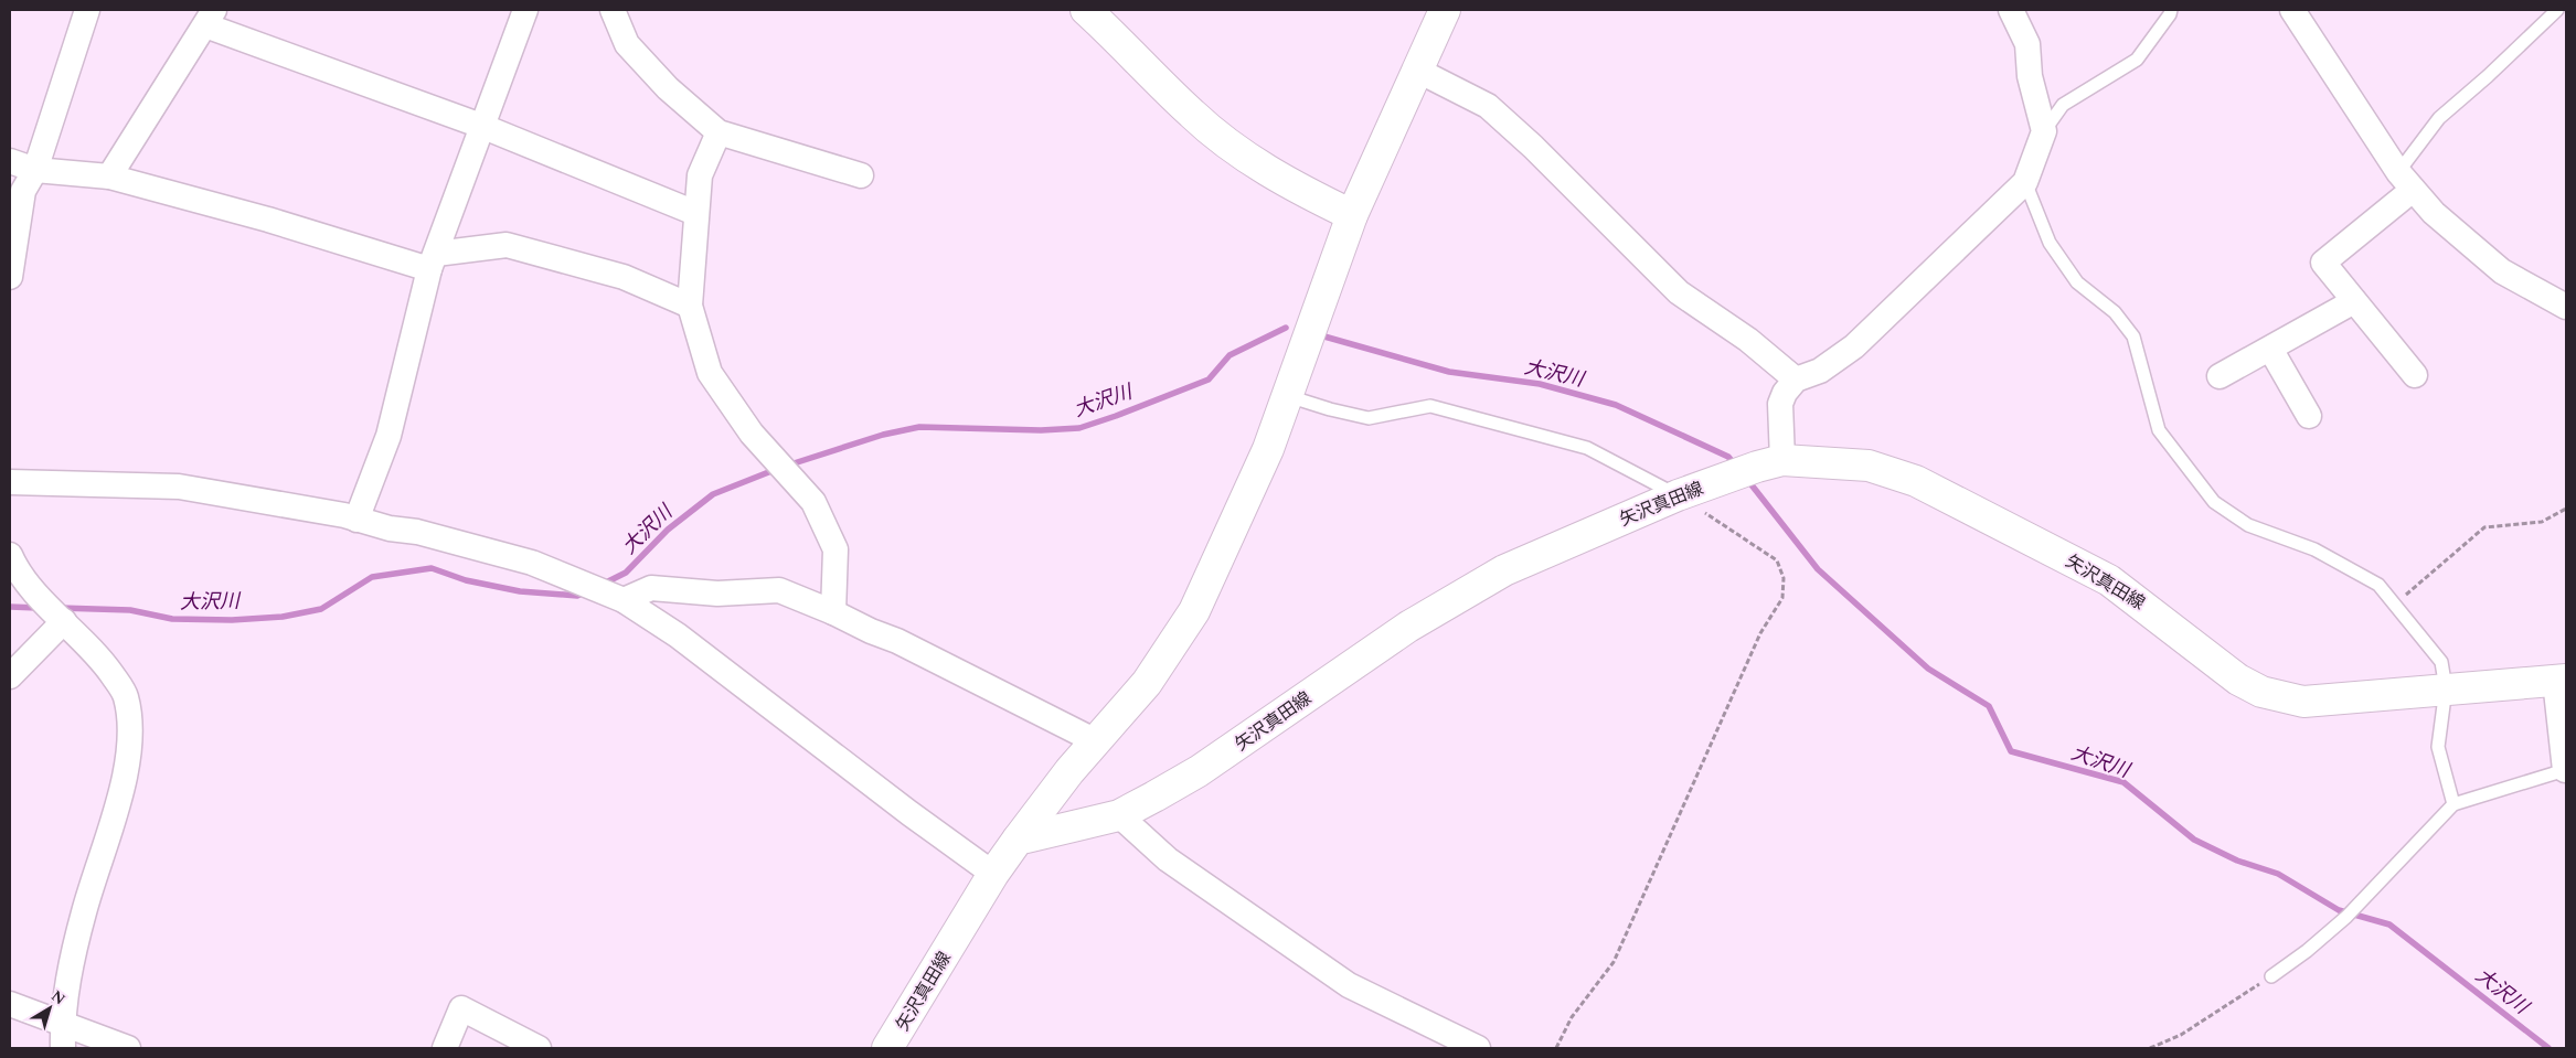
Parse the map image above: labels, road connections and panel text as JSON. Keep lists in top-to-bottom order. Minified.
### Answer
{"streets":{"main road":["矢沢真田線"]},"water":["大沢川"],"north":"top right"}
